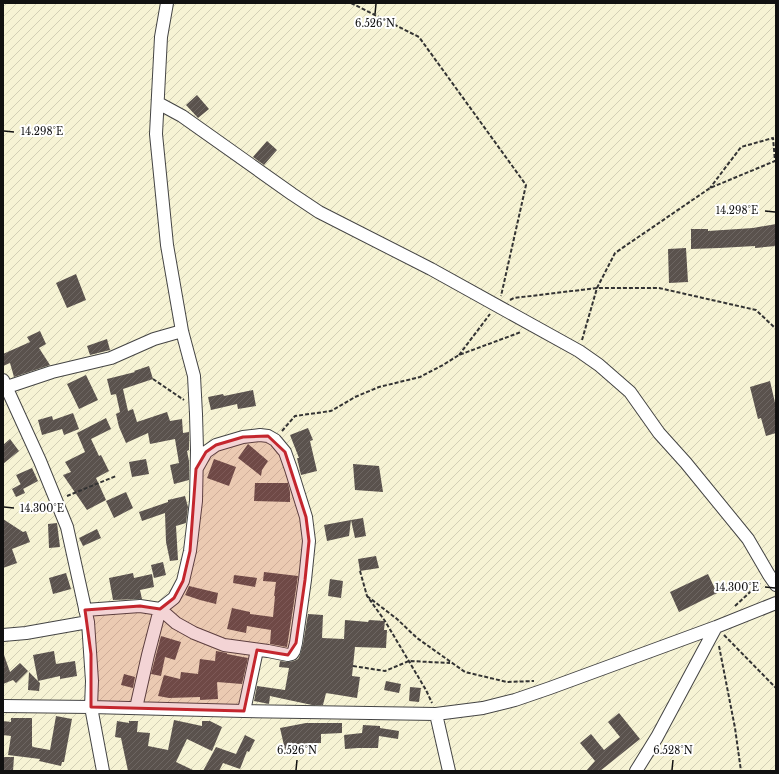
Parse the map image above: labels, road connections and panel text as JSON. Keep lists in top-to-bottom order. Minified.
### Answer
{"coordinates":["6.526°N","14.298°E","14.300°E","6.528°N"]}
